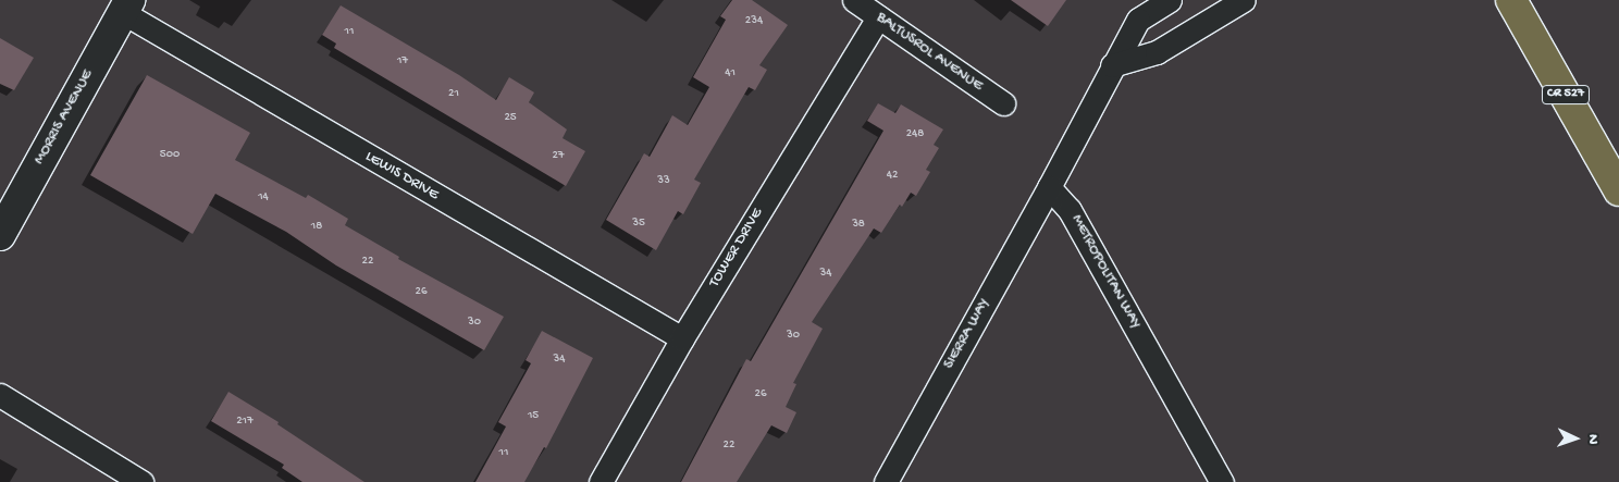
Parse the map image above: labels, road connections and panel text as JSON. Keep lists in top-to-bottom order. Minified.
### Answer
{"streets":{"main road":["CR 527","MORRIS AVENUE"],"street":["BALTUSROL AVENUE","LEWIS DRIVE","TOWER DRIVE","METROPOLITAN WAY","SIERRA WAY"]},"crossings":[["BALTUSROL AVENUE","TOWER DRIVE"],["MORRIS AVENUE","LEWIS DRIVE"],["LEWIS DRIVE","TOWER DRIVE"],["METROPOLITAN WAY","SIERRA WAY"]],"house_numbers":["234","11","17","41","21","25","248","500","27","42","33","14","35","38","18","22","34","26","30","30","34","26","15","217","22","11"],"north":"right"}
